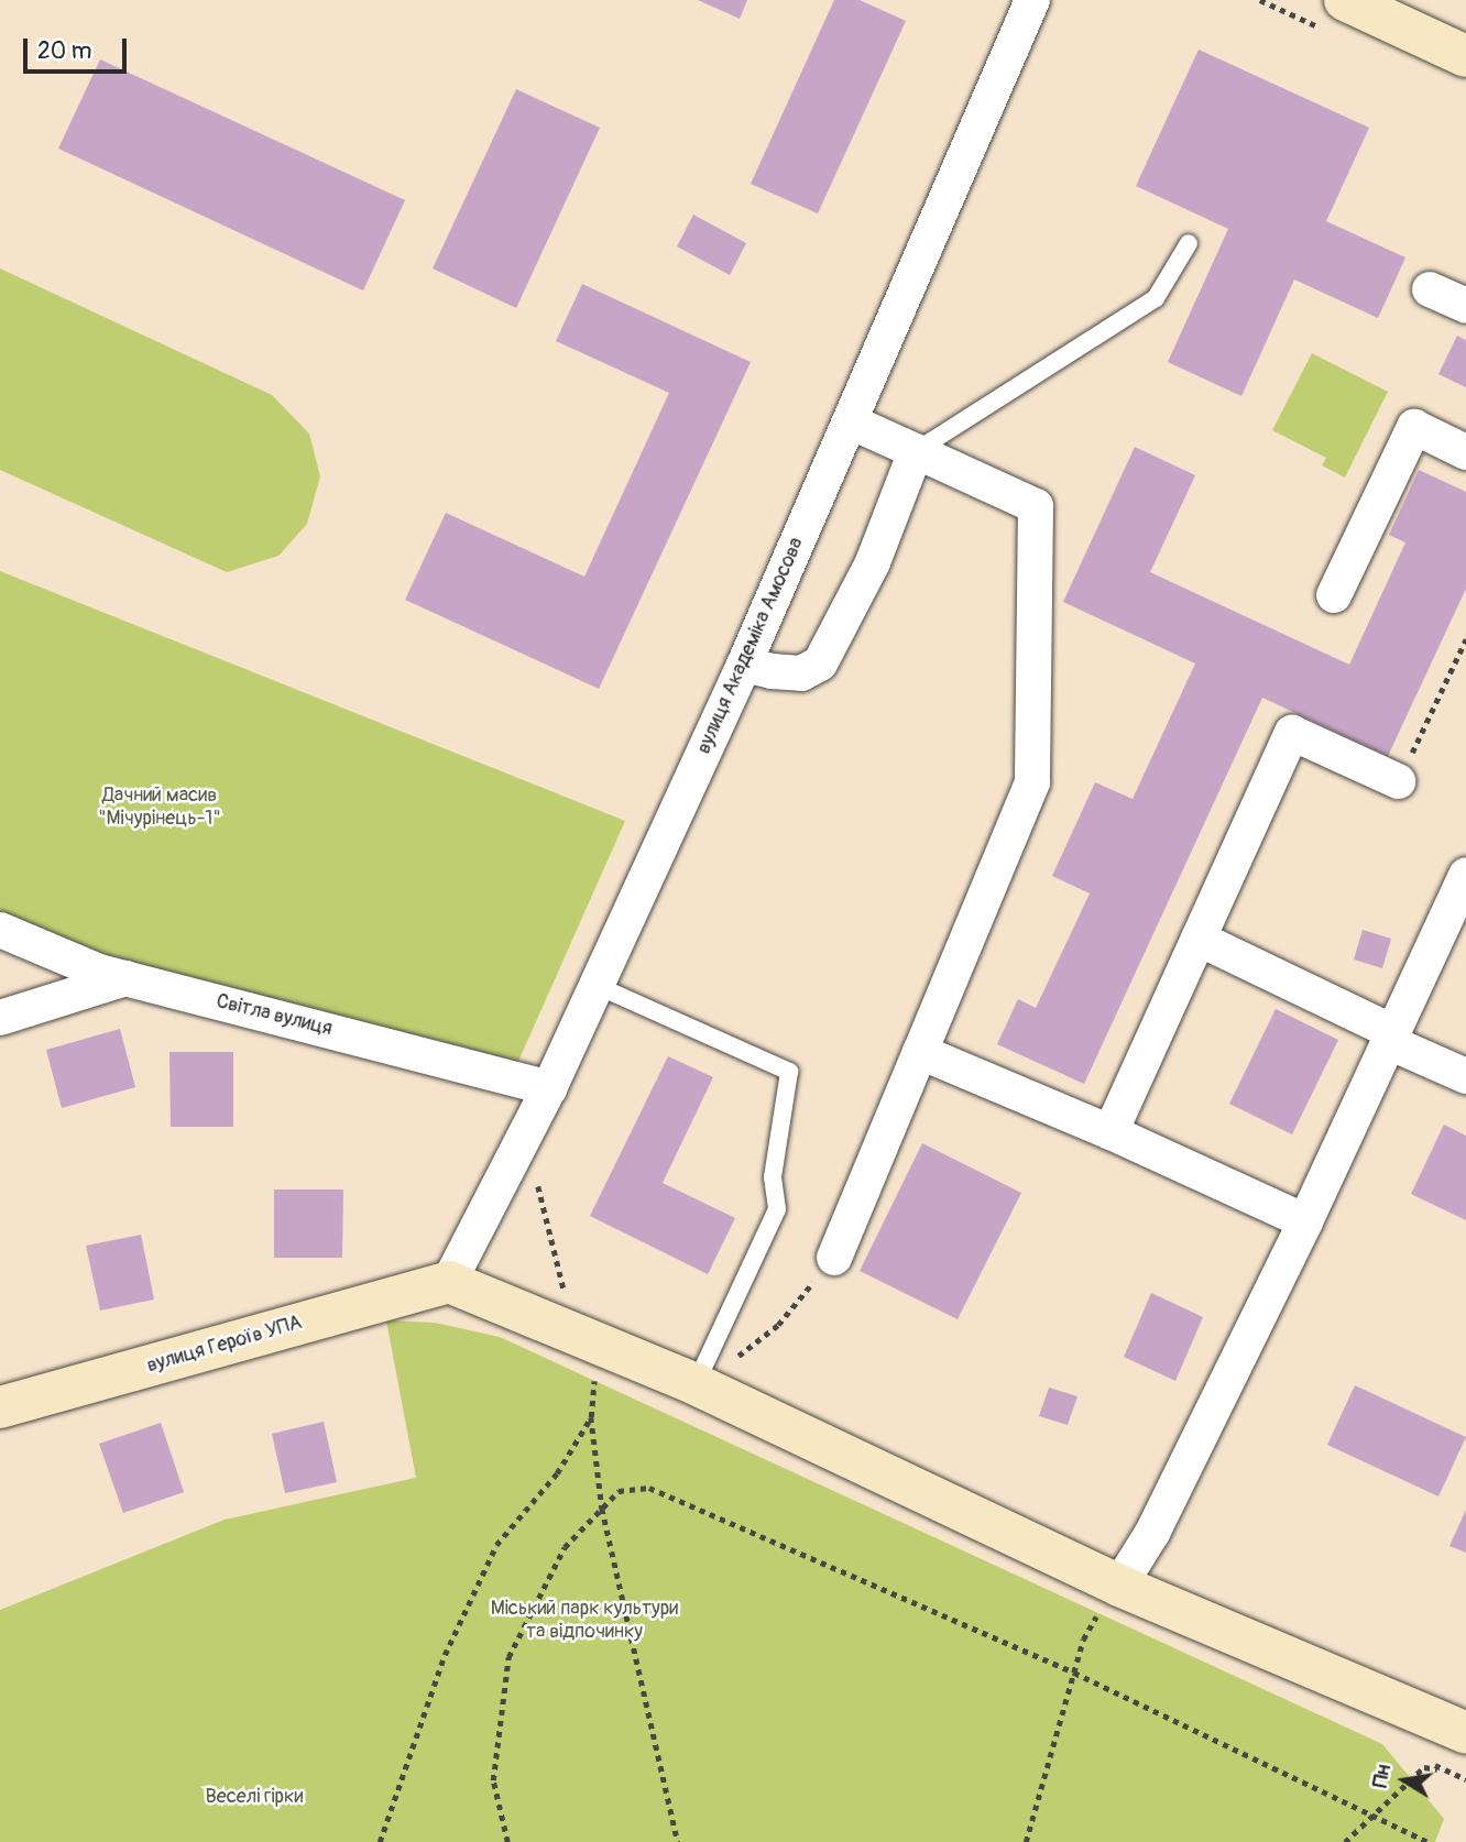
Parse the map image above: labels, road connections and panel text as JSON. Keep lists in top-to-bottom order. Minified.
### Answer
{"streets":{"street":["вулиця Академіка Амосова","Світла вулиця","вулиця Героїв УПА"]},"crossings":[["вулиця Академіка Амосова","Світла вулиця"],["вулиця Академіка Амосова","вулиця Героїв УПА"]],"parks":["Дачний масив \"Мічурінець-1\"","Міський парк культури та відпочинку","Веселі гірки"],"scale_bar":"20 m","north":"left"}
